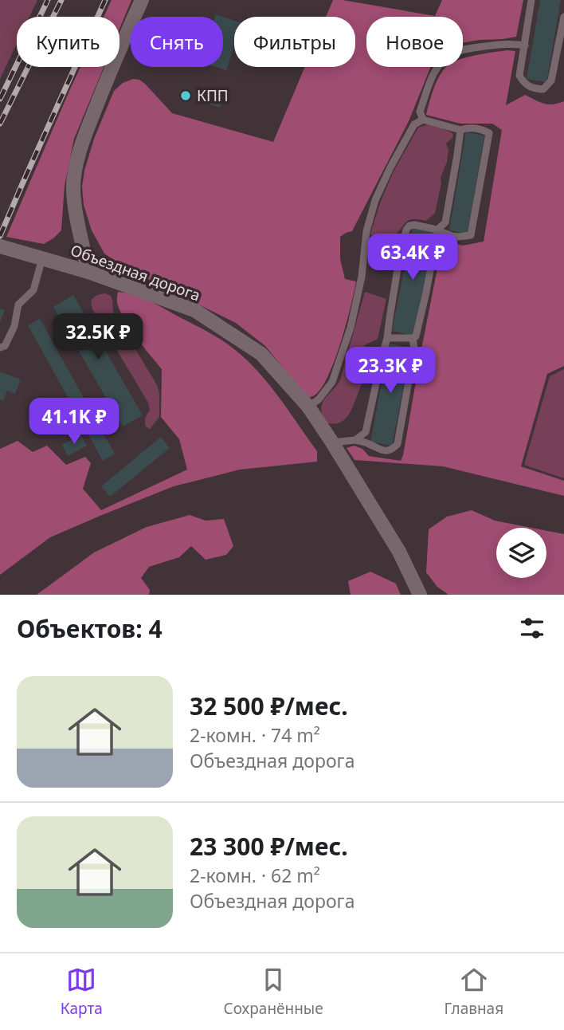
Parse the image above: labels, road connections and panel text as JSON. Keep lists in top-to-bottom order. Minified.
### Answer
{"streets":{"street":["Объездная дорога"]},"places":["КПП"],"page":{"chip":["Купить","Снять","Фильтры","Новое"],"price":["63.4K ₽","32.5K ₽","23.3K ₽","41.1K ₽"],"heading":"Объектов: 4","list":[{"name":"32 500 ₽/мес.","note":"2-комн. · 74 m² · Объездная дорога"},{"name":"23 300 ₽/мес.","note":"2-комн. · 62 m² · Объездная дорога"}],"tabs":["Карта","Сохранённые","Главная"]}}
